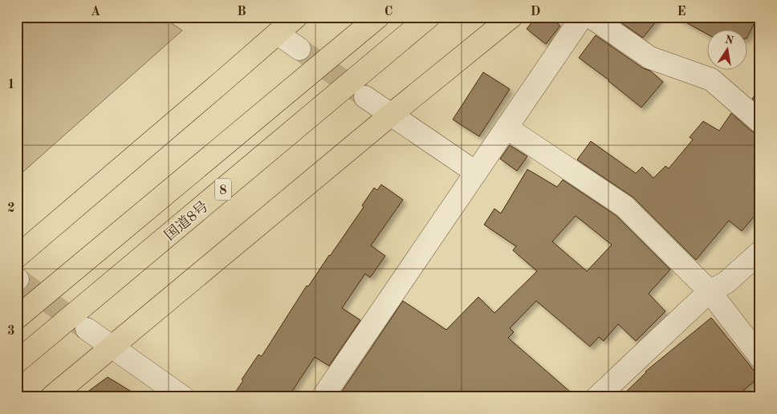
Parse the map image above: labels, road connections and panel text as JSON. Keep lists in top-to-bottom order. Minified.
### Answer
{"streets":{"highway":["8","国道8号"]},"north":"top","grid":{"columns":["A","B","C","D","E"],"rows":["1","2","3"]}}
